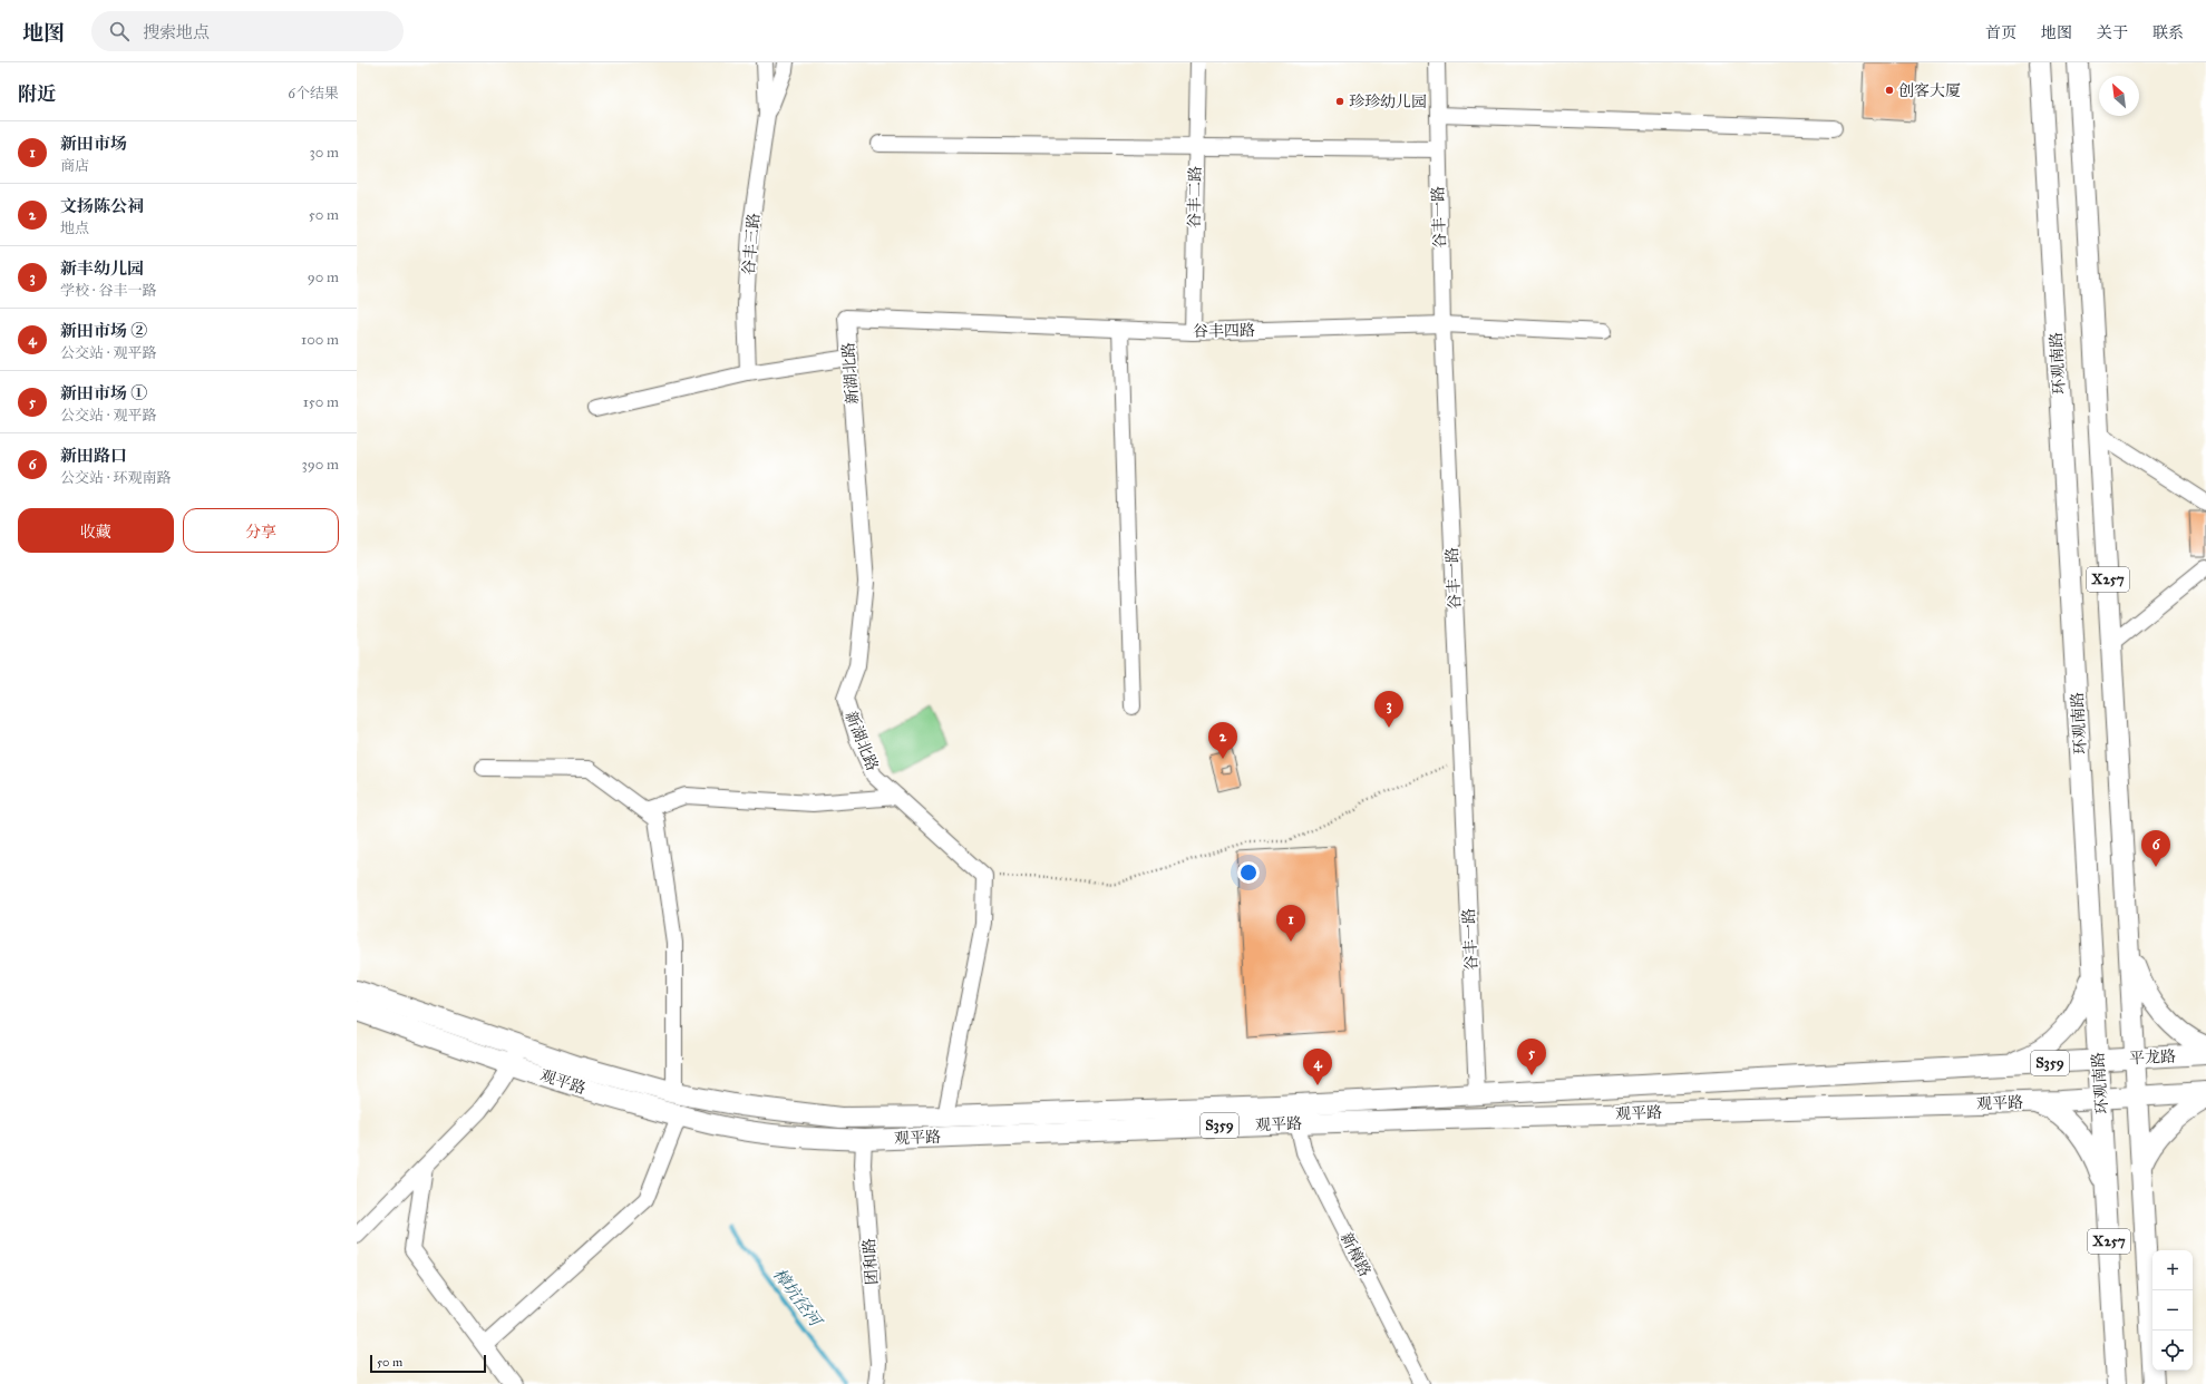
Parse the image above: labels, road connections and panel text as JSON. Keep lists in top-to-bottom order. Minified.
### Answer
{"streets":{"main road":["环观南路","X257","平龙路","S359","观平路"],"street":["谷丰二路","谷丰一路","谷丰三路","谷丰四路","新湖北路","新樟路","团和路"]},"crossings":[["谷丰二路","谷丰四路"],["谷丰一路","谷丰四路"],["谷丰一路","观平路"],["谷丰四路","新湖北路"],["环观南路","平龙路"],["环观南路","观平路"],["X257","平龙路"],["X257","S359"],["X257","观平路"],["平龙路","观平路"],["S359","观平路"],["观平路","新樟路"],["观平路","团和路"]],"water":["樟坑径河"],"places":["创客大厦","珍珍幼儿园"],"scale_bar":"50 m","north":"top left","page":{"header":"地图","search":"搜索地点","nav":["首页","地图","关于","联系"],"heading":["附近","6个结果"],"list":[{"mark":"1","name":"新田市场","note":"商店","value":"30 m"},{"mark":"2","name":"文扬陈公祠","note":"地点","value":"50 m"},{"mark":"3","name":"新丰幼儿园","note":"学校 · 谷丰一路","value":"90 m"},{"mark":"4","name":"新田市场 ②","note":"公交站 · 观平路","value":"100 m"},{"mark":"5","name":"新田市场 ①","note":"公交站 · 观平路","value":"150 m"},{"mark":"6","name":"新田路口","note":"公交站 · 环观南路","value":"390 m"}],"buttons":["收藏","分享"],"pins":["3","2","6","1","5","4"],"map_buttons":["+","−"],"scale":"50 m"}}
